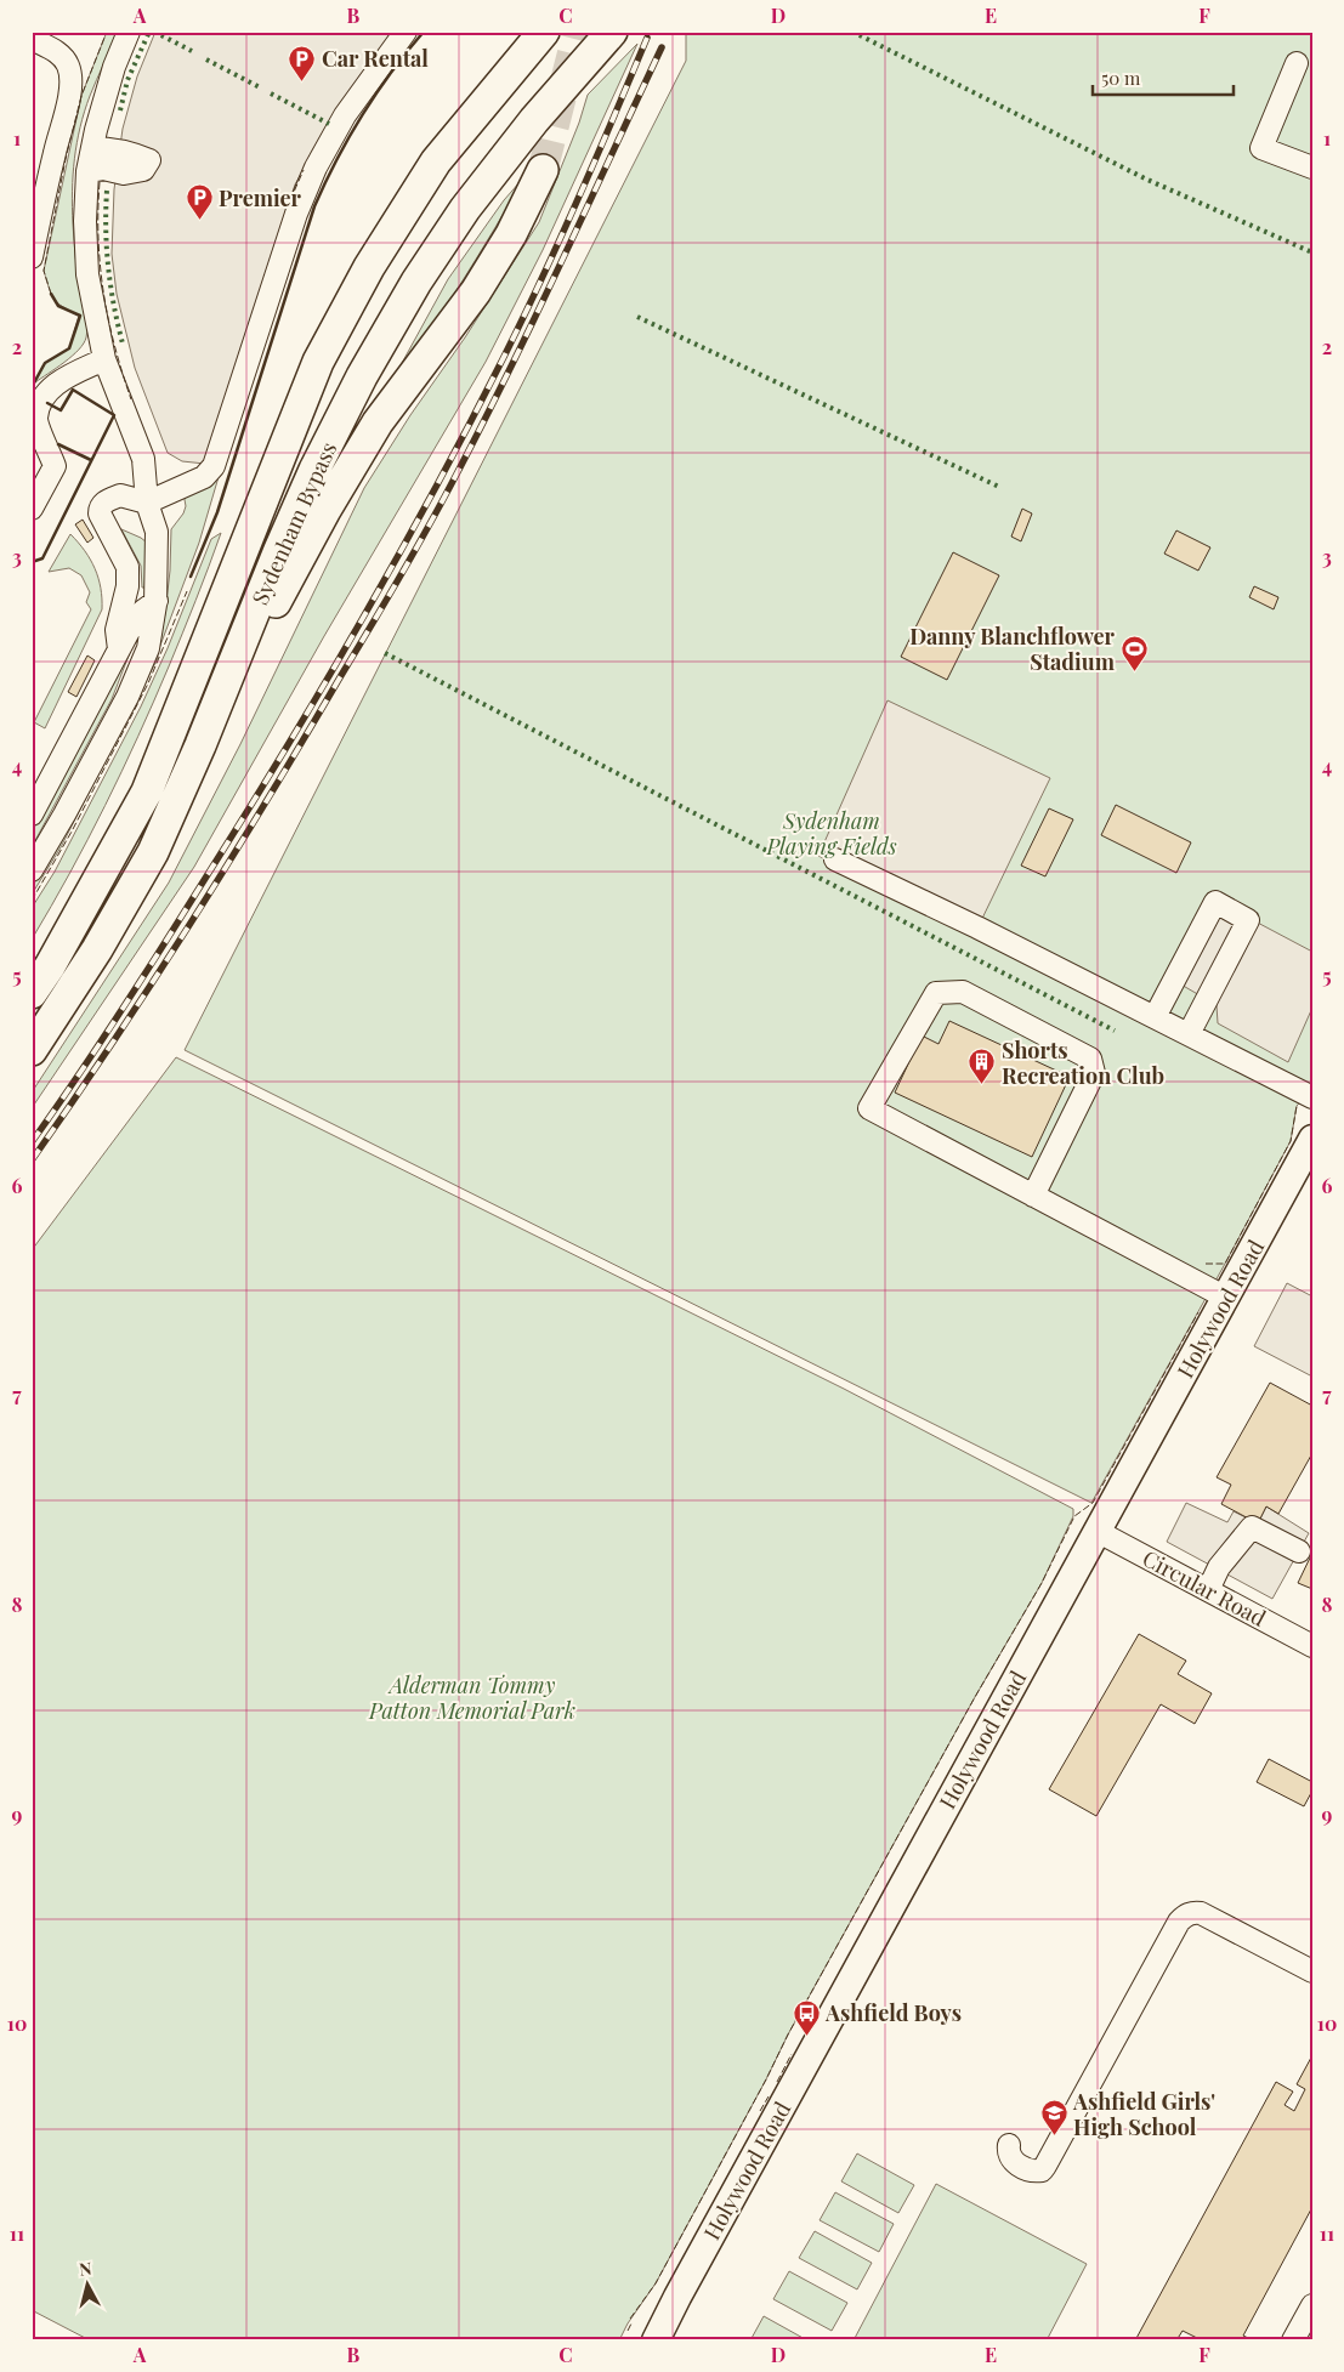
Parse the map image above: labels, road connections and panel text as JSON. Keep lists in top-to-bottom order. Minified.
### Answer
{"streets":{"highway":["Sydenham Bypass"],"main road":["Holywood Road"],"street":["Circular Road"]},"crossings":[["Holywood Road","Circular Road"]],"parks":["Sydenham Playing Fields","Alderman Tommy Patton Memorial Park"],"places":{"parking":["Car Rental","Premier"],"sports":["Danny Blanchflower Stadium"],"building":["Shorts Recreation Club"],"bus stop":["Ashfield Boys"],"school or university":["Ashfield Girls' High School"]},"scale_bar":"50 m","north":"top","grid":{"columns":["A","B","C","D","E","F"],"rows":["1","2","3","4","5","6","7","8","9","10","11"]}}
